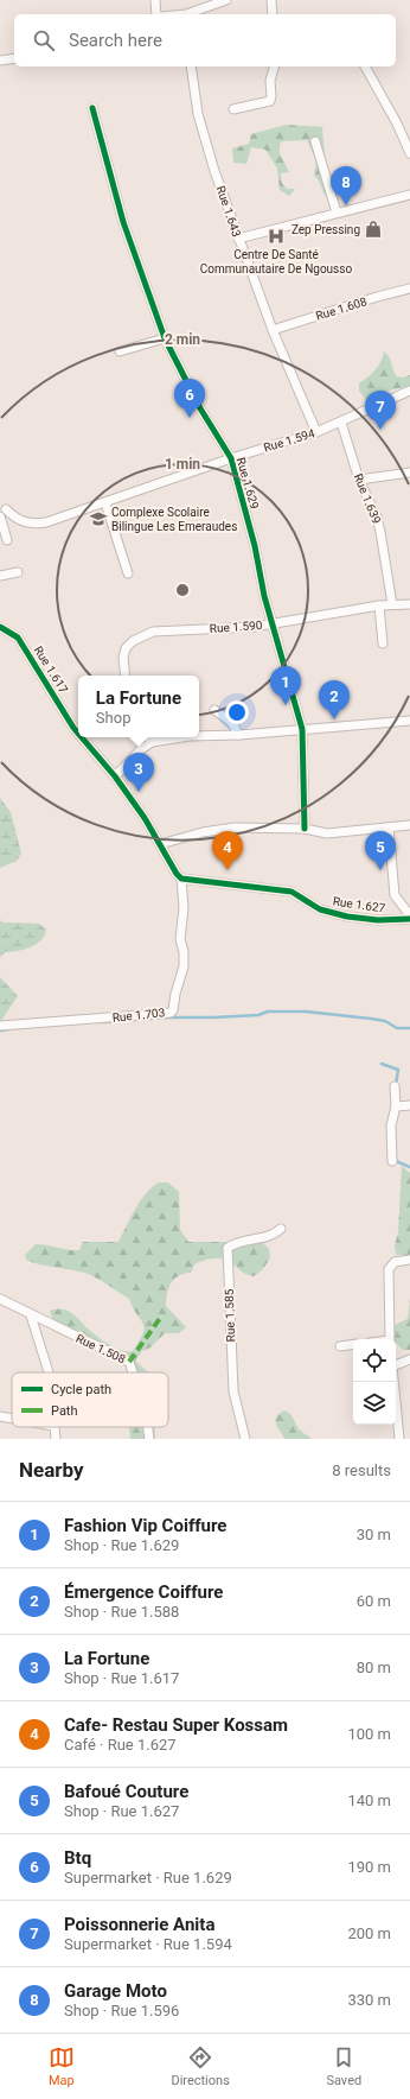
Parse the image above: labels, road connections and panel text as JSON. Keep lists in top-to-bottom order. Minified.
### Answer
{"streets":{"street":["Rue 1.643","Rue 1.608","Rue 1.594","Rue 1.629","Rue 1.639","Rue 1.590","Rue 1.617","Rue 1.627","Rue 1.703","Rue 1.585","Rue 1.508"]},"crossings":[["Rue 1.643","Rue 1.608"],["Rue 1.643","Rue 1.594"],["Rue 1.594","Rue 1.629"],["Rue 1.594","Rue 1.639"],["Rue 1.629","Rue 1.590"],["Rue 1.639","Rue 1.590"],["Rue 1.627","Rue 1.703"]],"places":{"shop":["Zep Pressing"],"hospital":["Centre De Santé Communautaire De Ngousso"],"school or university":["Complexe Scolaire Bilingue Les Emeraudes"]},"legend":["Cycle path","Path"],"page":{"search":"Search here","pins":["8","6","7","1","2","3","4","5"],"popup":["La Fortune","Shop"],"heading":["Nearby","8 results"],"list":[{"mark":"1","name":"Fashion Vip Coiffure","note":"Shop · Rue 1.629","value":"30 m"},{"mark":"2","name":"Émergence Coiffure","note":"Shop · Rue 1.588","value":"60 m"},{"mark":"3","name":"La Fortune","note":"Shop · Rue 1.617","value":"80 m"},{"mark":"4","name":"Cafe- Restau Super Kossam","note":"Café · Rue 1.627","value":"100 m"},{"mark":"5","name":"Bafoué Couture","note":"Shop · Rue 1.627","value":"140 m"},{"mark":"6","name":"Btq","note":"Supermarket · Rue 1.629","value":"190 m"},{"mark":"7","name":"Poissonnerie Anita","note":"Supermarket · Rue 1.594","value":"200 m"},{"mark":"8","name":"Garage Moto","note":"Shop · Rue 1.596","value":"330 m"}],"nav":["Map","Directions","Saved"]},"rings":["2 min","1 min"]}
